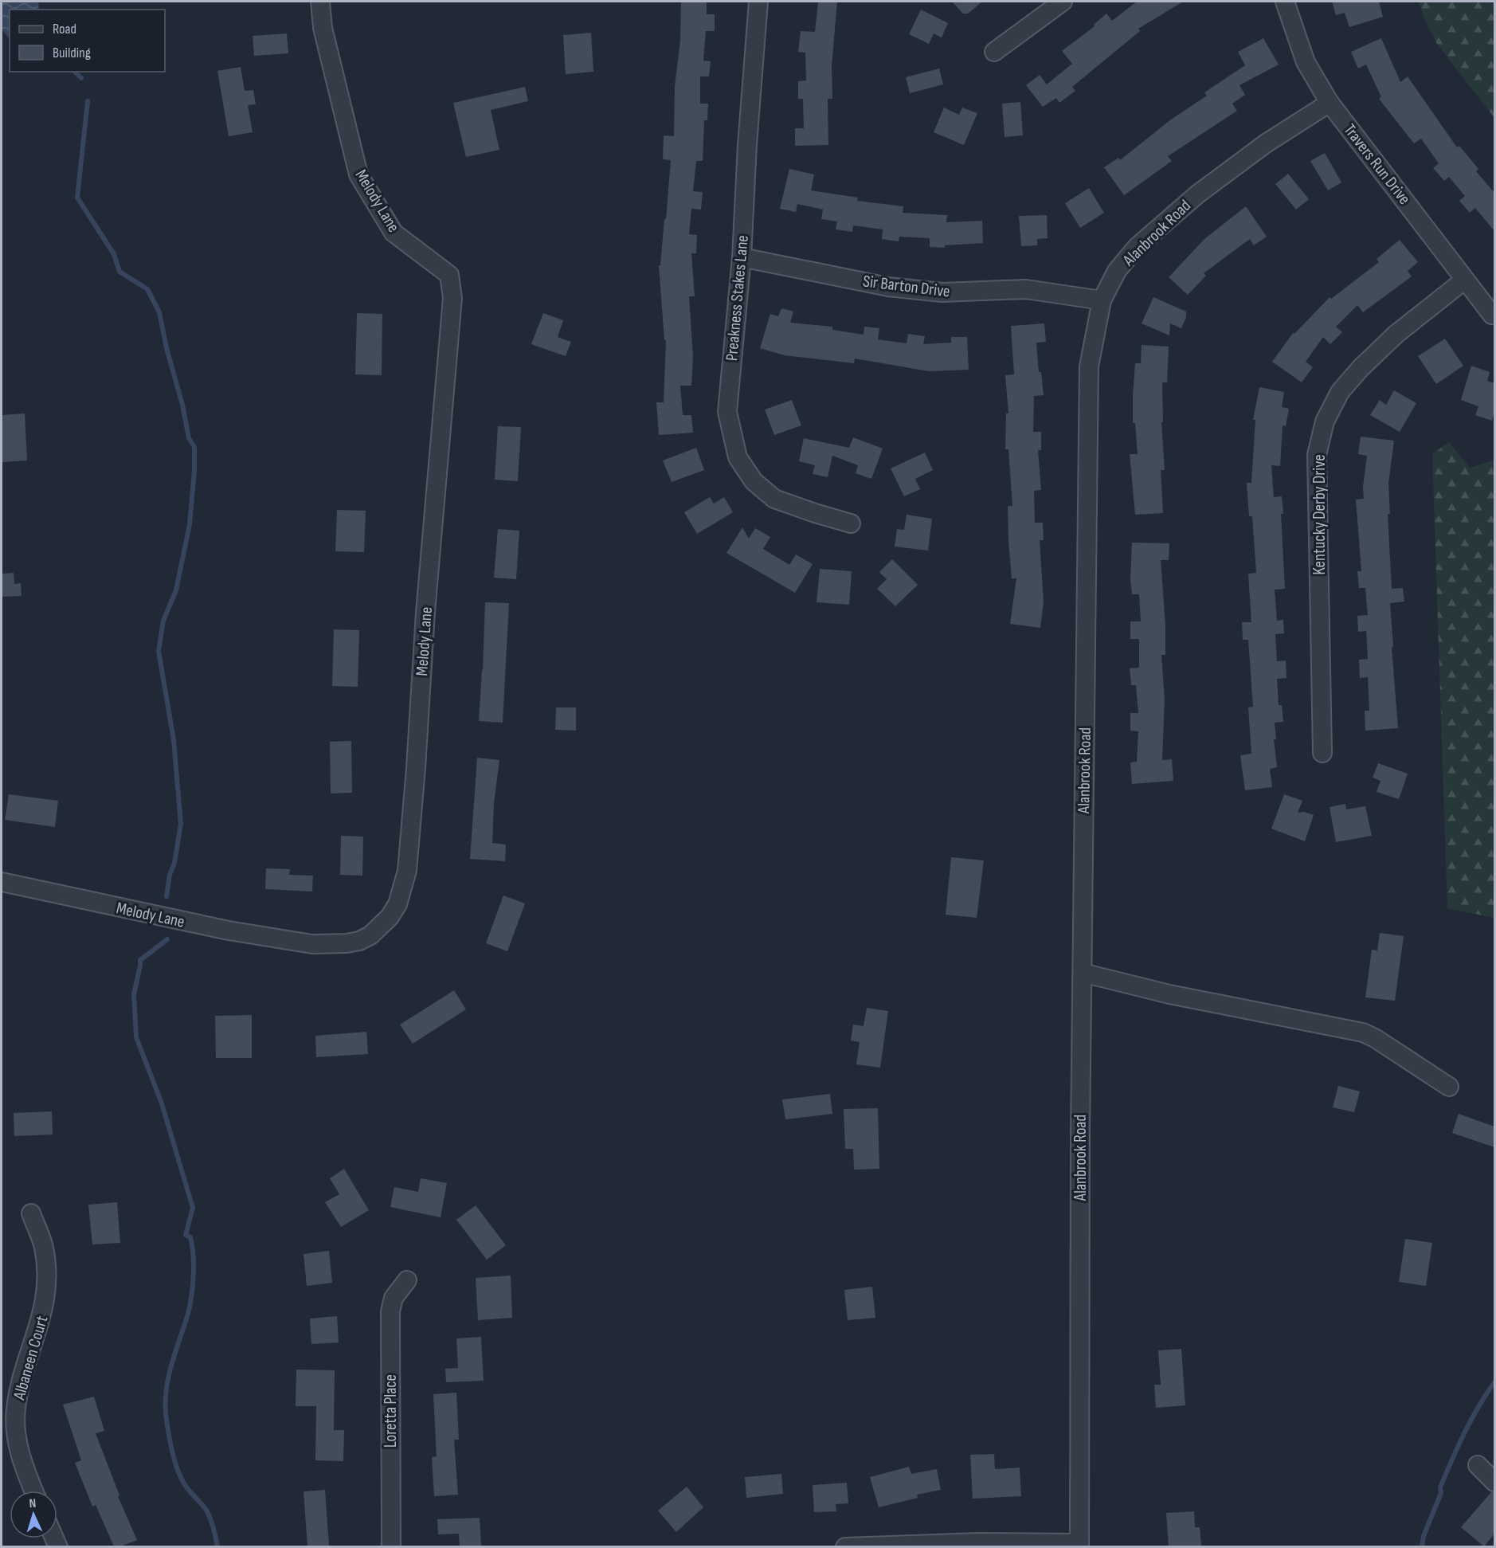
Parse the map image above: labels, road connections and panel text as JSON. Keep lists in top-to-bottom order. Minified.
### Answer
{"streets":{"street":["Travers Run Drive","Melody Lane","Alanbrook Road","Sir Barton Drive","Preakness Stakes Lane","Kentucky Derby Drive","Albaneen Court","Loretta Place"]},"crossings":[["Travers Run Drive","Alanbrook Road"],["Travers Run Drive","Kentucky Derby Drive"],["Alanbrook Road","Sir Barton Drive"],["Sir Barton Drive","Preakness Stakes Lane"]],"legend":["Road","Building"],"north":"top"}
